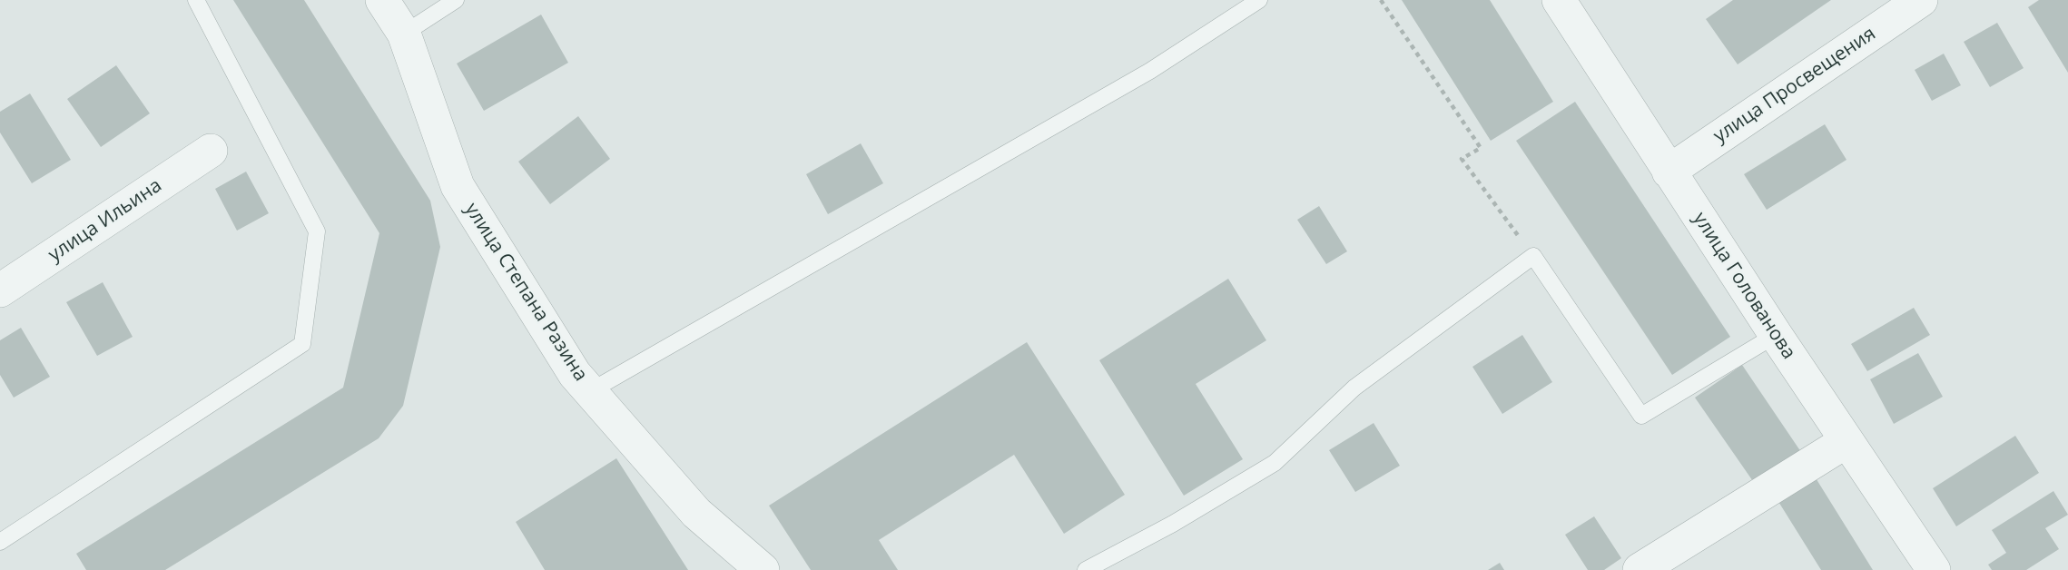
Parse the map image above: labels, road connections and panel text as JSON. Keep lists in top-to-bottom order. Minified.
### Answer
{"streets":{"street":["улица Просвещения","улица Ильина","улица Голованова","улица Степана Разина"]},"crossings":[["улица Просвещения","улица Голованова"]]}
